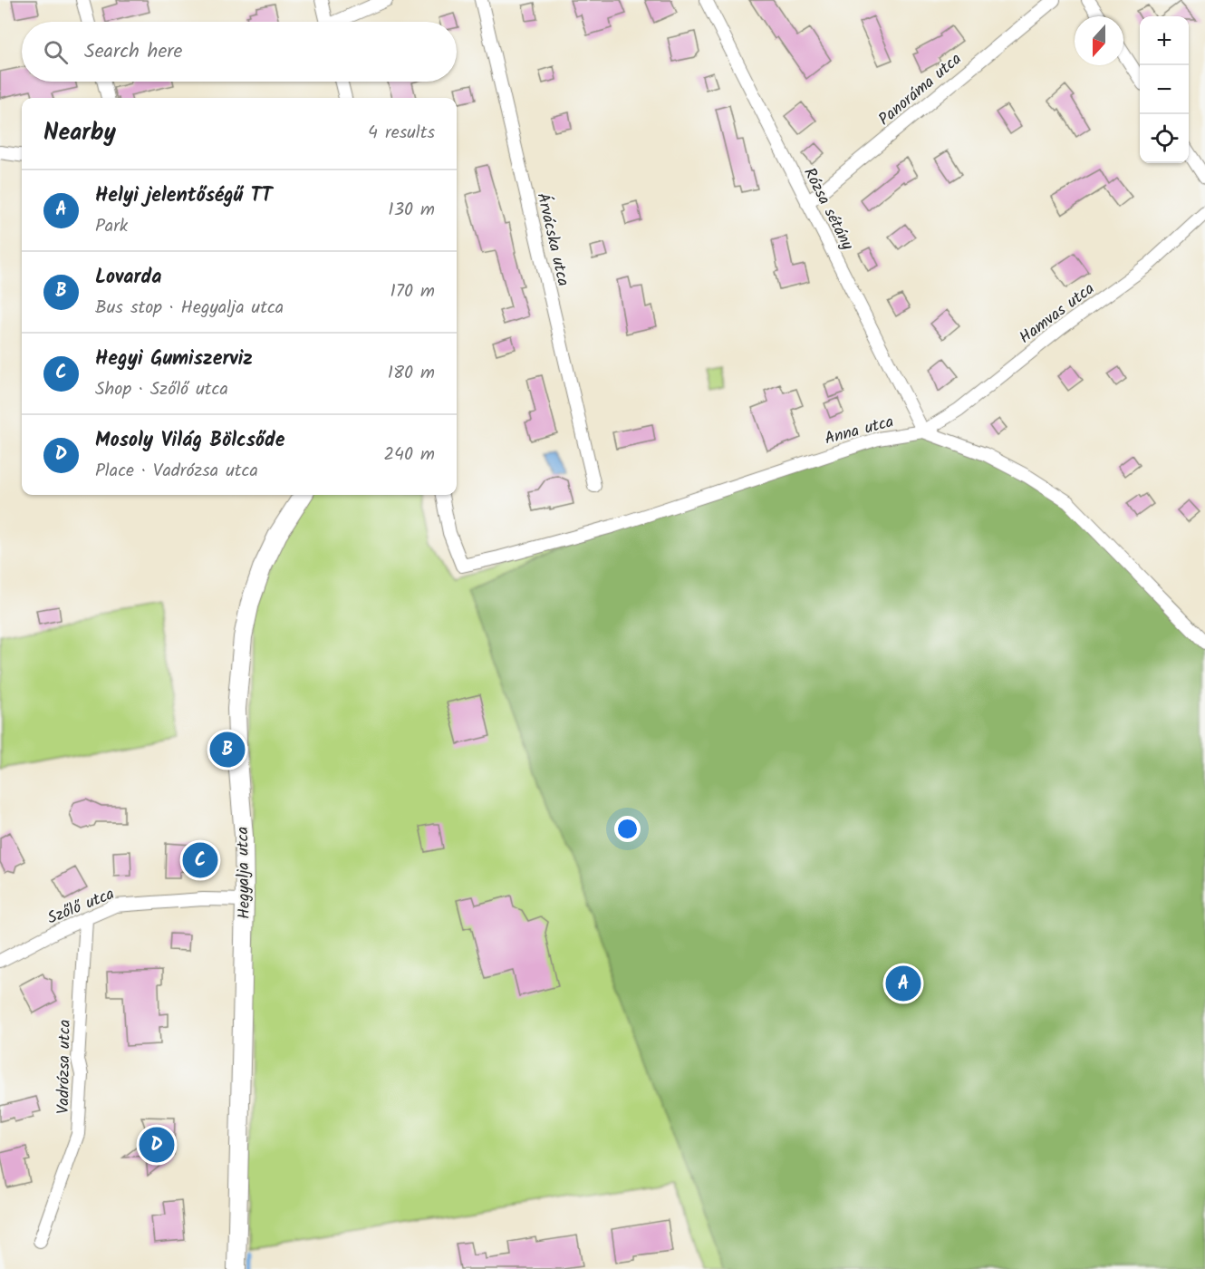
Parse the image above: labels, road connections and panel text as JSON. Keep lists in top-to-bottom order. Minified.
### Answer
{"streets":{"street":["Panoráma utca","Rózsa sétány","Árvácska utca","Hamvas utca","Anna utca","Hegyalja utca","Szőlő utca","Vadrózsa utca"]},"crossings":[["Panoráma utca","Rózsa sétány"],["Rózsa sétány","Hamvas utca"],["Rózsa sétány","Anna utca"],["Hamvas utca","Anna utca"],["Hegyalja utca","Szőlő utca"],["Szőlő utca","Vadrózsa utca"]],"north":"bottom","page":{"map_buttons":["+","−"],"search":"Search here","heading":["Nearby","4 results"],"list":[{"mark":"A","name":"Helyi jelentőségű TT","note":"Park","value":"130 m"},{"mark":"B","name":"Lovarda","note":"Bus stop · Hegyalja utca","value":"170 m"},{"mark":"C","name":"Hegyi Gumiszerviz","note":"Shop · Szőlő utca","value":"180 m"},{"mark":"D","name":"Mosoly Világ Bölcsőde","note":"Place · Vadrózsa utca","value":"240 m"}],"pins":["B","C","A","D"]}}
